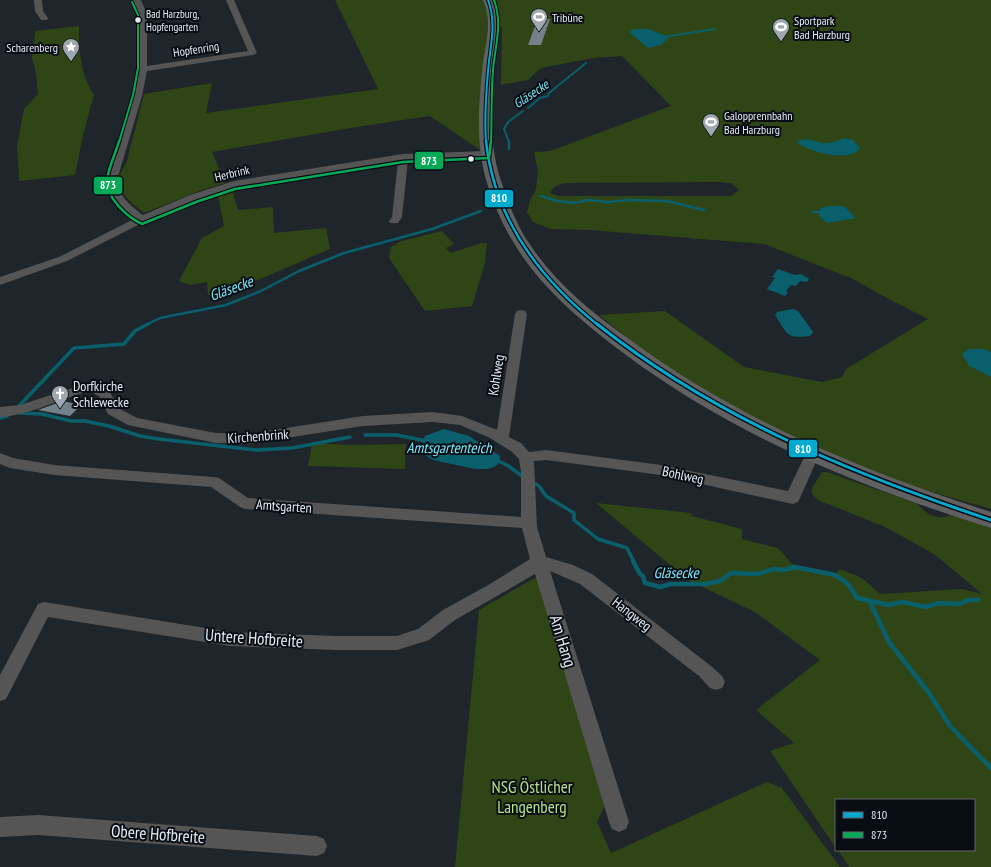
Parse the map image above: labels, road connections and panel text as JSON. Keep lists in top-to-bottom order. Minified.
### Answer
{"streets":{"street":["Hopfenring","Herbrink","Kohlweg","Kirchenbrink","Bohlweg","Amtsgarten","Hangweg","Untere Hofbreite","Am Hang","Obere Hofbreite"]},"crossings":[["Kohlweg","Kirchenbrink"],["Kirchenbrink","Bohlweg"],["Kirchenbrink","Am Hang"],["Bohlweg","Am Hang"],["Amtsgarten","Am Hang"],["Hangweg","Untere Hofbreite"],["Hangweg","Am Hang"],["Untere Hofbreite","Am Hang"]],"water":["Gläsecke","Amtsgartenteich"],"parks":["NSG Östlicher Langenberg"],"places":{"other":["Bad Harzburg, Hopfengarten"],"sports":["Tribüne","Sportpark Bad Harzburg","Galopprennbahn Bad Harzburg"],"place":["Scharenberg"],"church":["Dorfkirche Schlewecke"]},"lines":["transit line 810","transit line 873"],"legend":["810","873"]}
